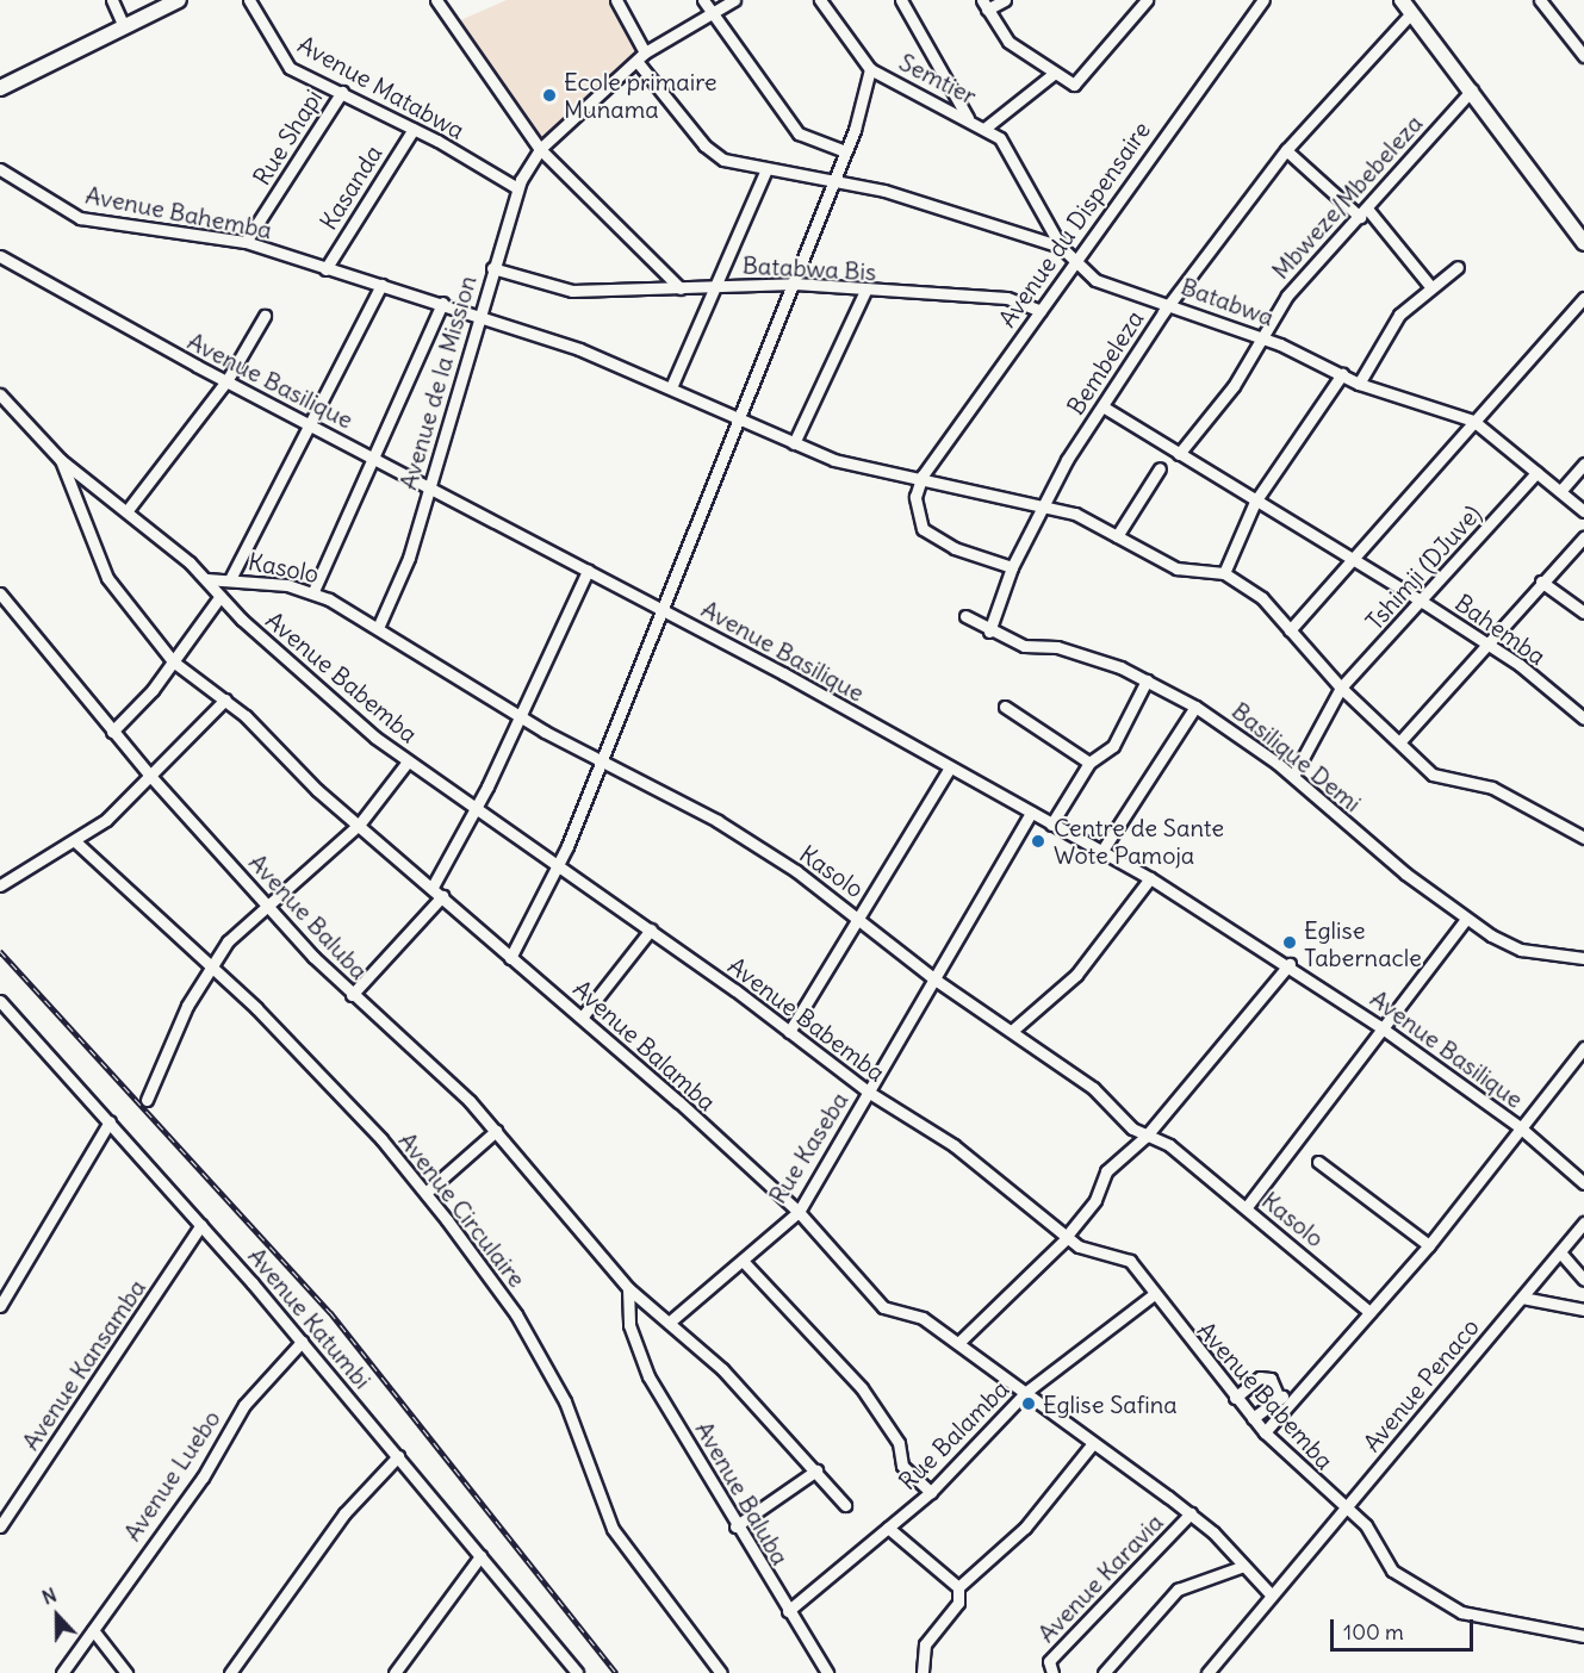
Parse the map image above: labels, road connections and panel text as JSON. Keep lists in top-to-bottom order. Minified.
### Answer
{"streets":{"street":["Semtier","Avenue Matabwa","Rue Shapi","Kasanda","Mbweze/Mbebeleza","Avenue Bahemba","Avenue du Dispensaire","Batabwa Bis","Batabwa","Bembeleza","Avenue Basilique","Avenue de la Mission","Kasolo","Tshimji (DJuve)","Bahemba","Avenue Babemba","Basilique Demi","Avenue Baluba","Avenue Balamba","Rue Kaseba","Avenue Circulaire","Avenue Katumbi","Avenue Kansamba","Avenue Penaco","Rue Balamba","Avenue Luebo","Avenue Karavia"]},"crossings":[["Semtier","Batabwa"],["Avenue Matabwa","Rue Shapi"],["Avenue Matabwa","Kasanda"],["Avenue Matabwa","Avenue de la Mission"],["Rue Shapi","Avenue Bahemba"],["Kasanda","Avenue Bahemba"],["Mbweze/Mbebeleza","Batabwa"],["Mbweze/Mbebeleza","Bahemba"],["Avenue Bahemba","Avenue du Dispensaire"],["Avenue Bahemba","Bembeleza"],["Avenue Bahemba","Avenue de la Mission"],["Avenue du Dispensaire","Batabwa Bis"],["Avenue du Dispensaire","Batabwa"],["Batabwa Bis","Avenue de la Mission"],["Batabwa","Bembeleza"],["Batabwa","Avenue de la Mission"],["Batabwa","Tshimji (DJuve)"],["Bembeleza","Bahemba"],["Bembeleza","Basilique Demi"],["Avenue Basilique","Avenue de la Mission"],["Avenue Basilique","Rue Kaseba"],["Avenue de la Mission","Kasolo"],["Kasolo","Avenue Babemba"],["Kasolo","Rue Kaseba"],["Tshimji (DJuve)","Bahemba"],["Tshimji (DJuve)","Basilique Demi"],["Avenue Babemba","Avenue Balamba"],["Avenue Babemba","Rue Kaseba"],["Avenue Babemba","Avenue Penaco"],["Avenue Babemba","Rue Balamba"],["Avenue Baluba","Rue Kaseba"],["Avenue Baluba","Rue Balamba"],["Avenue Balamba","Rue Kaseba"],["Avenue Balamba","Avenue Penaco"],["Avenue Balamba","Rue Balamba"],["Avenue Balamba","Avenue Karavia"],["Avenue Katumbi","Avenue Kansamba"],["Avenue Katumbi","Avenue Luebo"]],"places":["Ecole primaire Munama","Centre de Sante Wote Pamoja","Eglise Tabernacle","Eglise Safina"],"scale_bar":"100 m","north":"top"}
